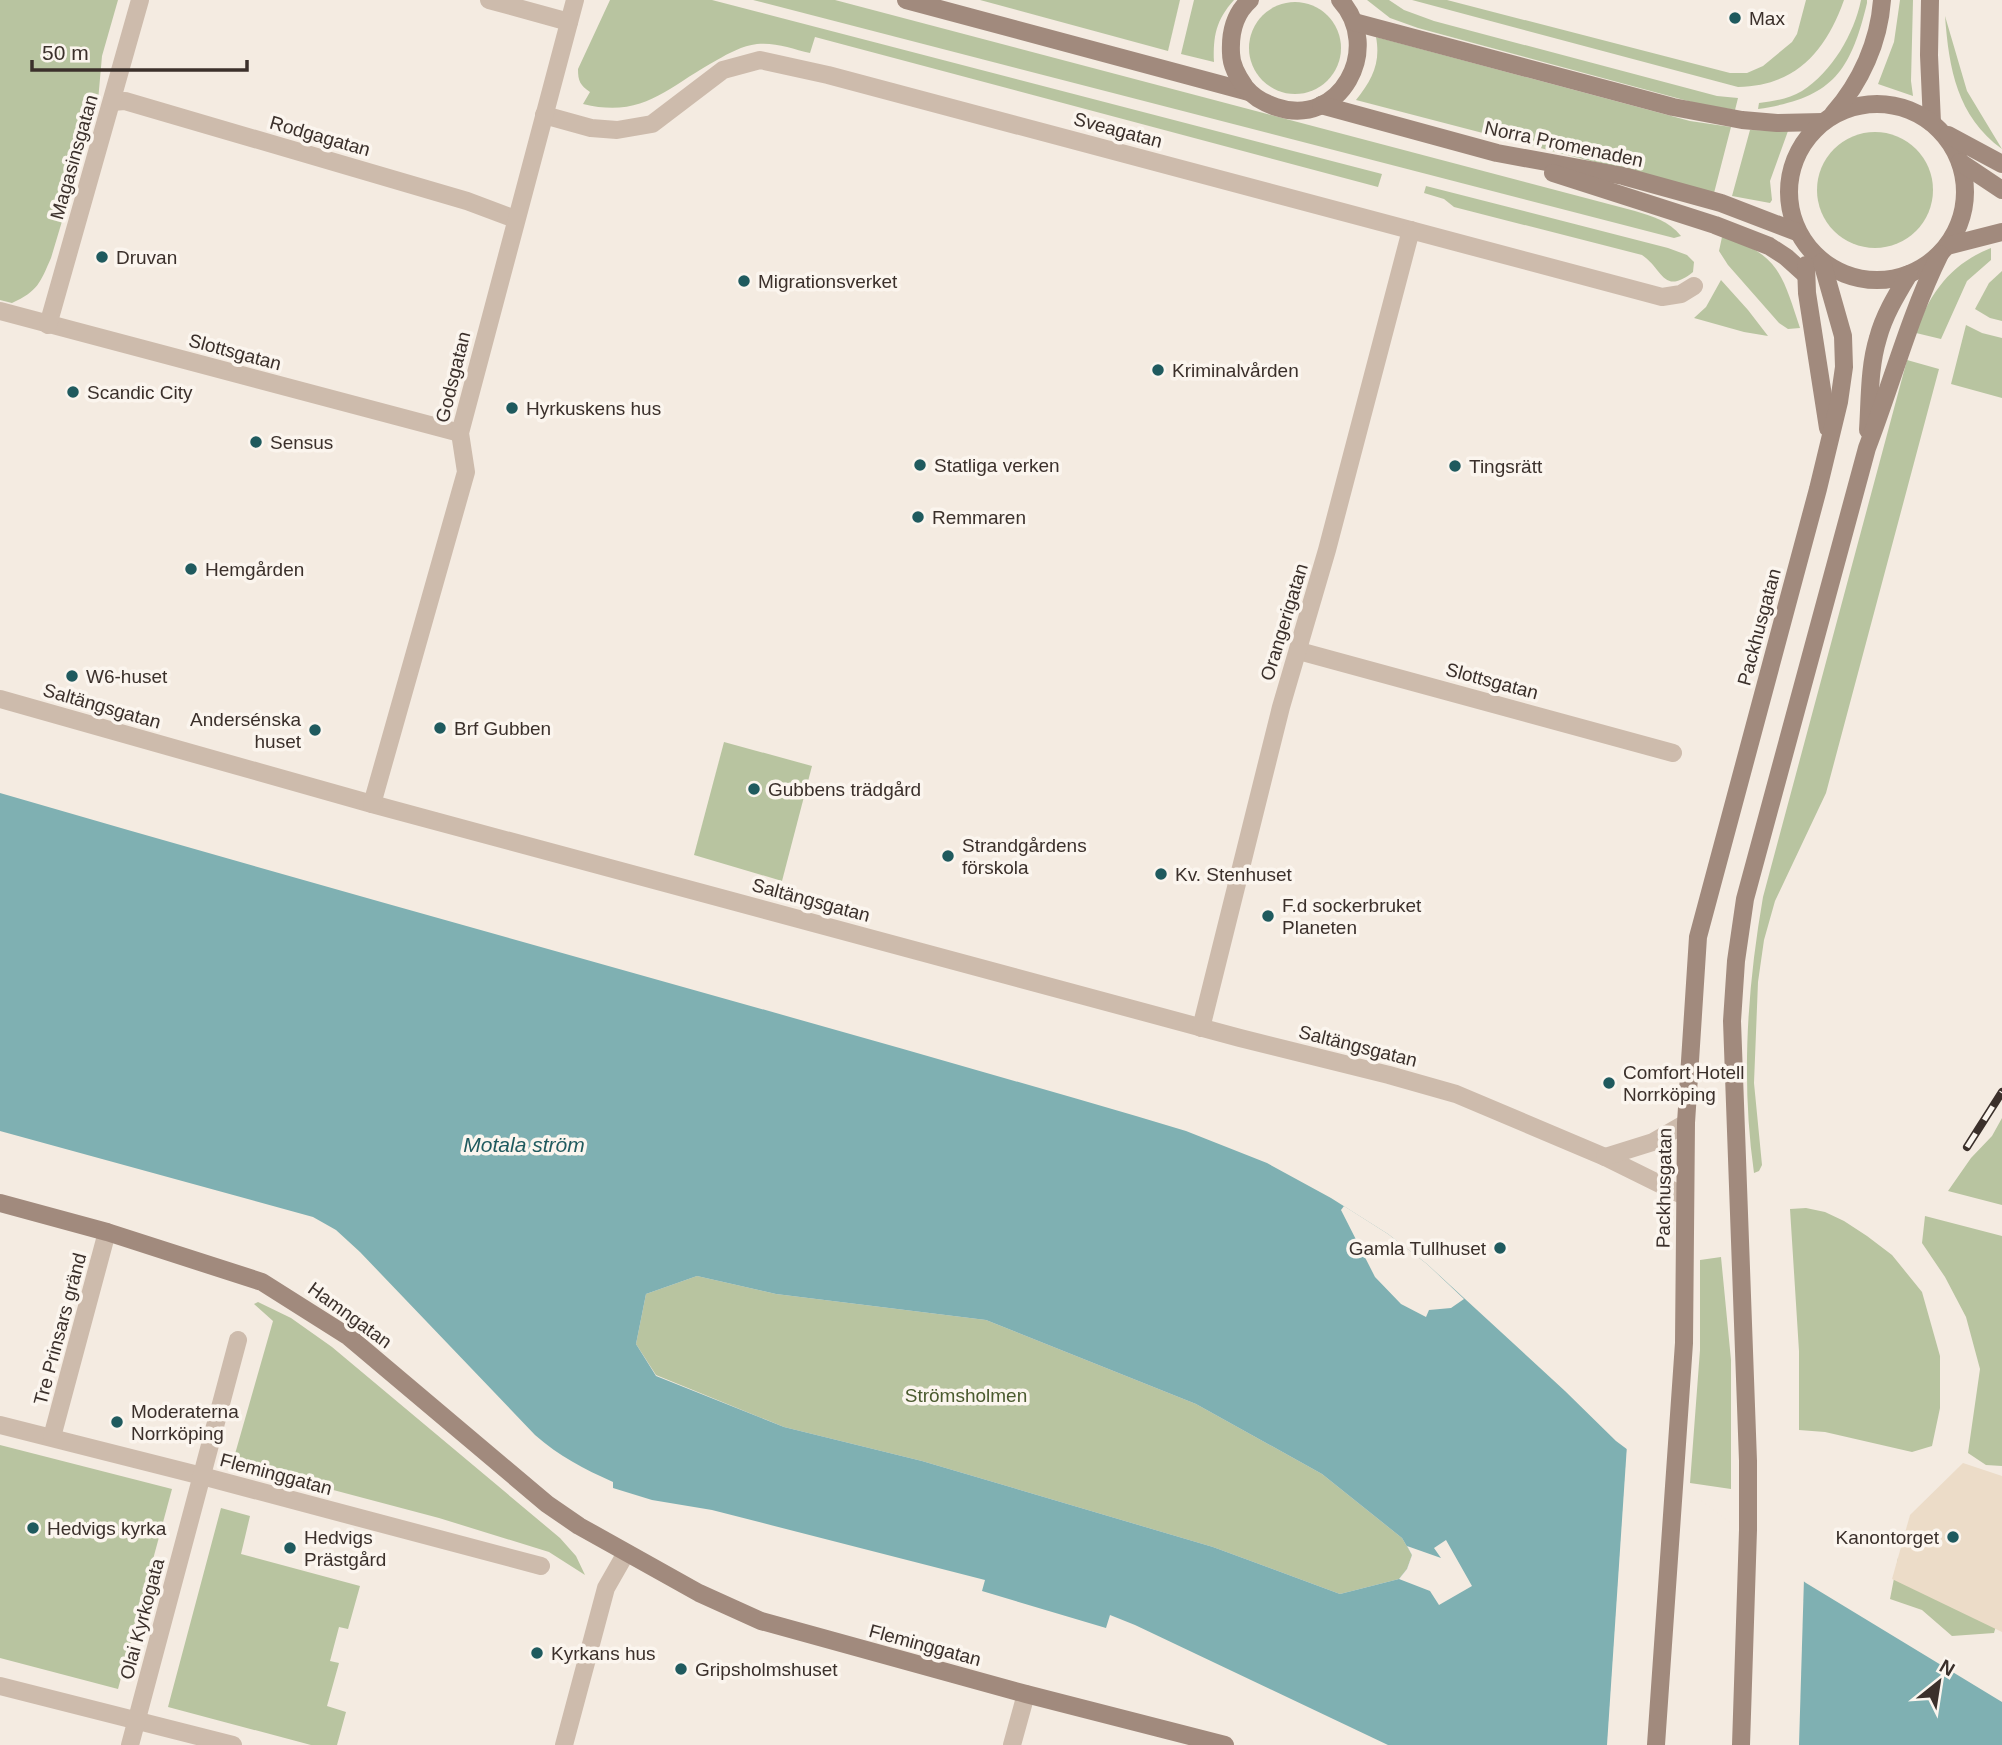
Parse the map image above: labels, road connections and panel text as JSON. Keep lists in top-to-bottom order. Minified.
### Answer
{"streets":{"main road":["Norra Promenaden","Packhusgatan","Hamngatan","Fleminggatan"],"street":["Sveagatan","Rodgagatan","Magasinsgatan","Slottsgatan","Godsgatan","Orangerigatan","Saltängsgatan","Tre Prinsars gränd","Olai Kyrkogata"]},"crossings":[["Sveagatan","Godsgatan"],["Sveagatan","Orangerigatan"],["Rodgagatan","Magasinsgatan"],["Rodgagatan","Godsgatan"],["Norra Promenaden","Packhusgatan"],["Magasinsgatan","Slottsgatan"],["Slottsgatan","Godsgatan"],["Slottsgatan","Orangerigatan"],["Godsgatan","Saltängsgatan"],["Orangerigatan","Saltängsgatan"],["Packhusgatan","Saltängsgatan"],["Hamngatan","Tre Prinsars gränd"],["Hamngatan","Fleminggatan"],["Tre Prinsars gränd","Fleminggatan"],["Fleminggatan","Olai Kyrkogata"]],"water":["Motala ström"],"parks":["Strömsholmen"],"places":["Max","Druvan","Migrationsverket","Kriminalvården","Scandic City","Hyrkuskens hus","Sensus","Statliga verken","Tingsrätt","Remmaren","Hemgården","W6-huset","Brf Gubben","Andersénska huset","Gubbens trädgård","Strandgårdens förskola","Kv. Stenhuset","F.d sockerbruket Planeten","Comfort Hotell Norrköping","Gamla Tullhuset","Moderaterna Norrköping","Hedvigs kyrka","Kanontorget","Hedvigs Prästgård","Kyrkans hus","Gripsholmshuset"],"scale_bar":"50 m","north":"top right"}
